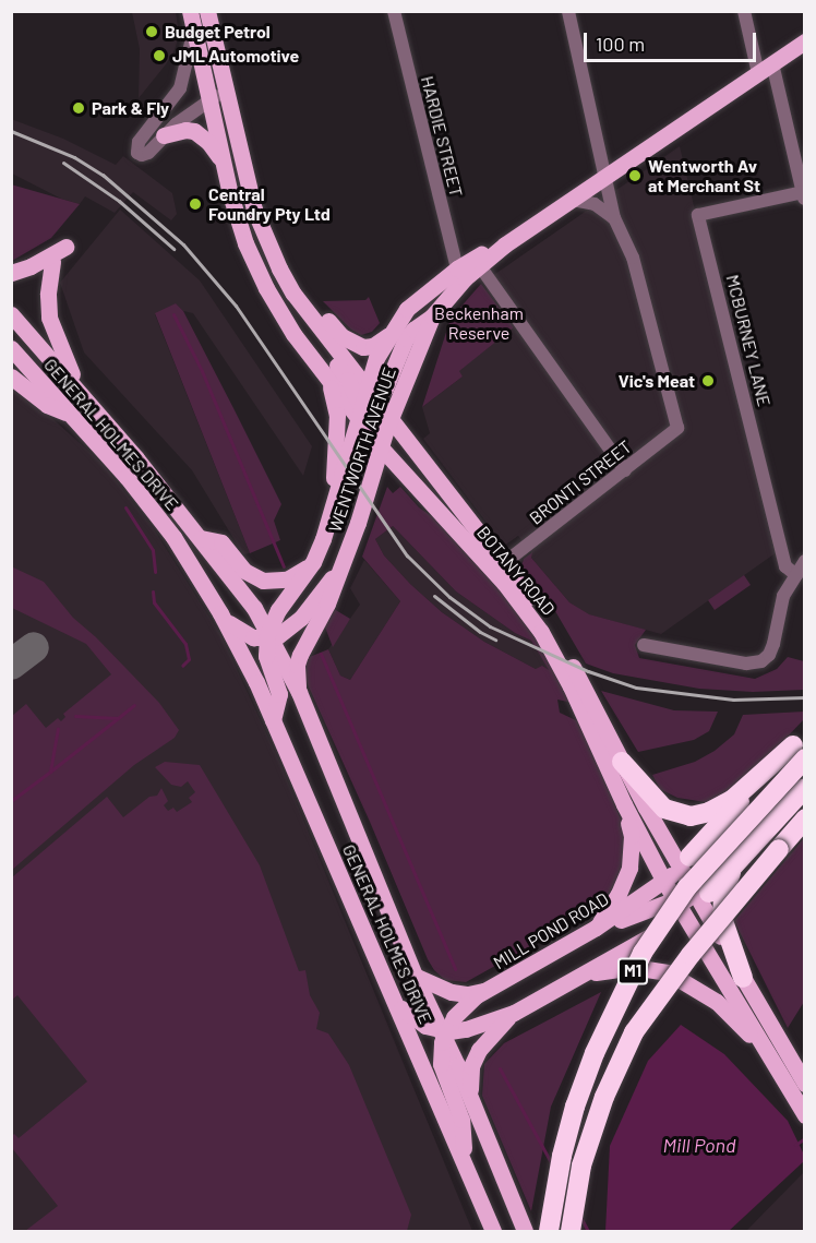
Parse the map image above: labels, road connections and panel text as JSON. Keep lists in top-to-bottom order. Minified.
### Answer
{"streets":{"highway":["M1"],"main road":["GENERAL HOLMES DRIVE","WENTWORTH AVENUE","BOTANY ROAD","MILL POND ROAD"],"street":["HARDIE STREET","MCBURNEY LANE","BRONTI STREET"]},"crossings":[["HARDIE STREET","WENTWORTH AVENUE"],["GENERAL HOLMES DRIVE","WENTWORTH AVENUE"],["GENERAL HOLMES DRIVE","MILL POND ROAD"],["WENTWORTH AVENUE","BOTANY ROAD"],["BRONTI STREET","BOTANY ROAD"],["BOTANY ROAD","MILL POND ROAD"]],"water":["Mill Pond"],"parks":["Beckenham Reserve"],"places":["Budget Petrol","JML Automotive","Park & Fly","Wentworth Av at Merchant St","Central Foundry Pty Ltd","Vic's Meat"],"scale_bar":"100 m"}
